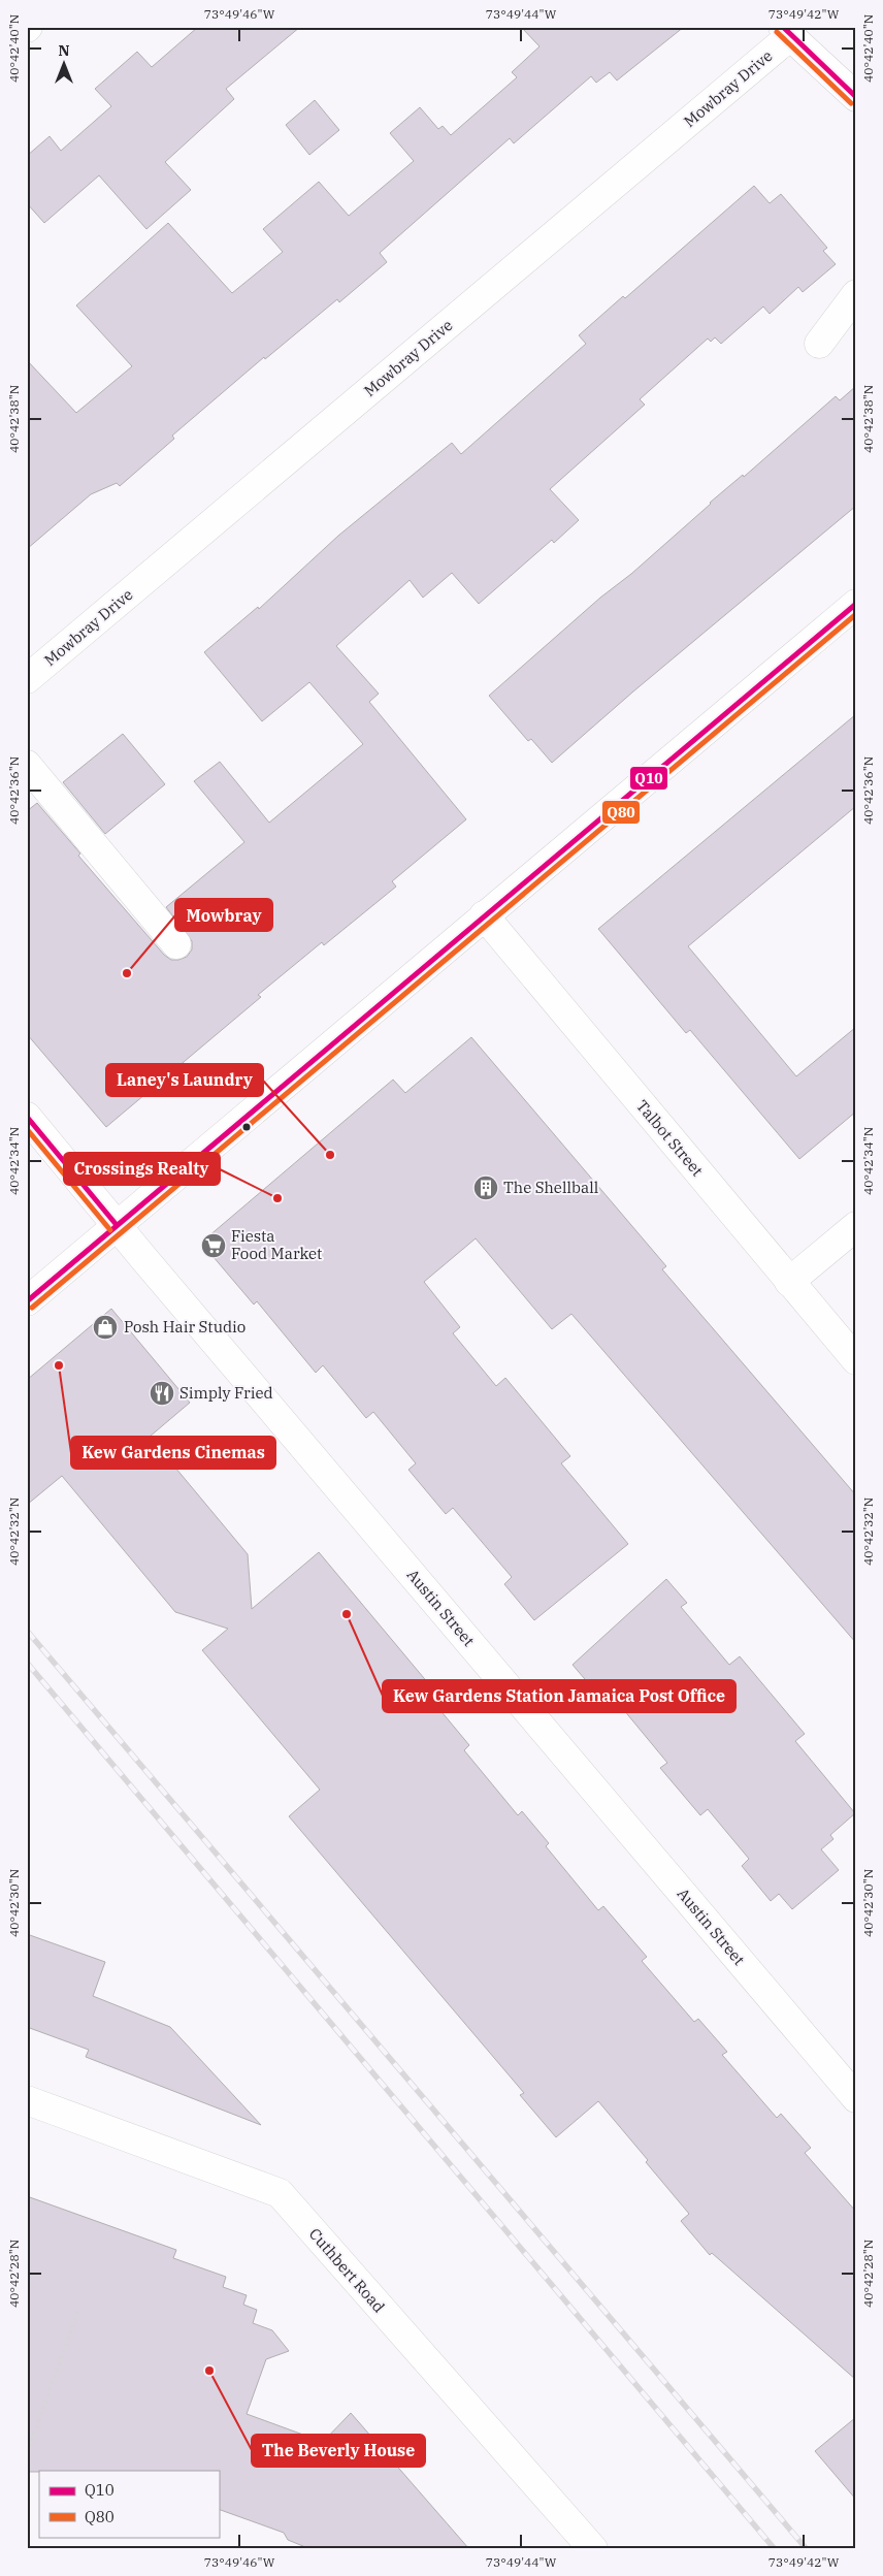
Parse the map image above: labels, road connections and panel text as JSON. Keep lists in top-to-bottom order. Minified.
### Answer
{"streets":{"street":["Mowbray Drive","Talbot Street","Austin Street","Cuthbert Road"]},"places":{"other":["Mowbray","Laney's Laundry","Crossings Realty","Kew Gardens Cinemas","Kew Gardens Station Jamaica Post Office","The Beverly House"],"building":["The Shellball"],"supermarket":["Fiesta Food Market"],"shop":["Posh Hair Studio"],"restaurant":["Simply Fried"]},"lines":["transit line Q10","transit line Q80"],"legend":["Q10","Q80"],"north":"top","coordinates":["73°49'46\"W","73°49'44\"W","73°49'42\"W","40°42'40\"N","40°42'38\"N","40°42'36\"N","40°42'34\"N","40°42'32\"N","40°42'30\"N","40°42'28\"N"]}
